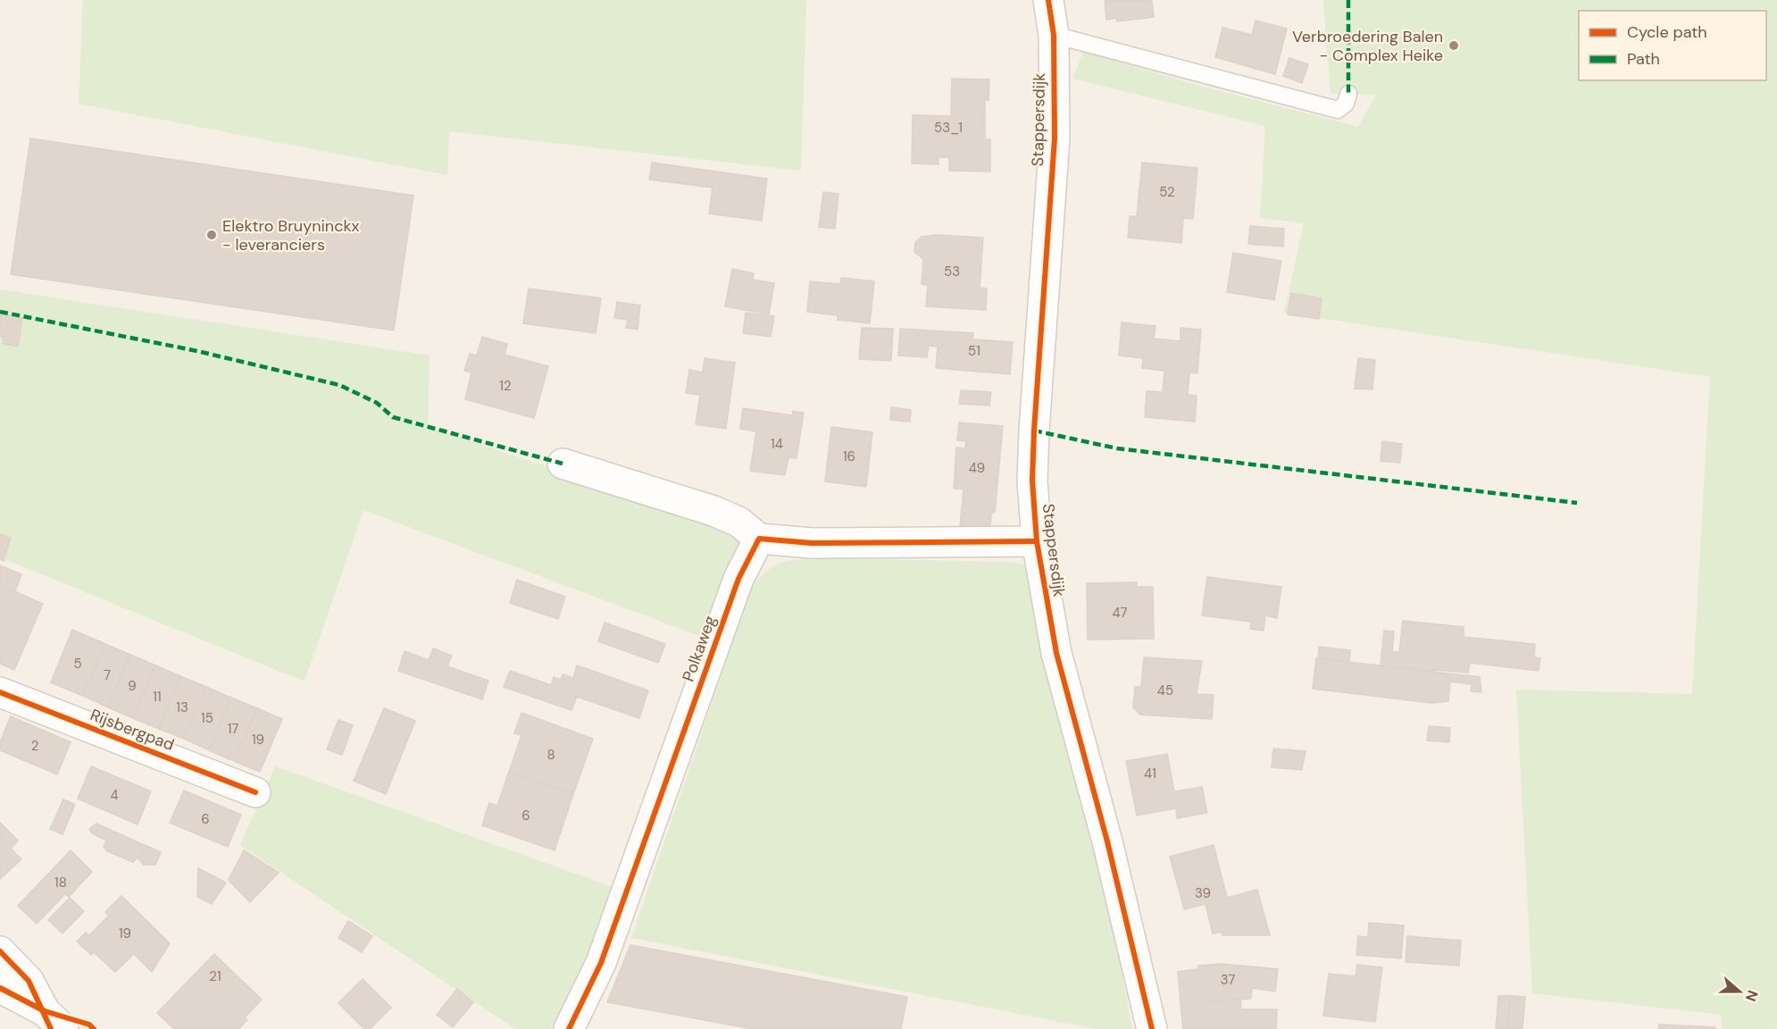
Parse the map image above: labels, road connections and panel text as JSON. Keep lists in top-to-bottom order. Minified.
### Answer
{"streets":{"street":["Stappersdijk","Polkaweg","Rijsbergpad"]},"places":["Verbroedering Balen - Complex Heike","Elektro Bruyninckx - leveranciers"],"house_numbers":["53_1","52","53","51","12","14","16","49","47","5","7","9","45","11","13","15","17","19","2","8","41","4","6","6","18","39","19","21","37"],"legend":["Cycle path","Path"],"north":"right"}
